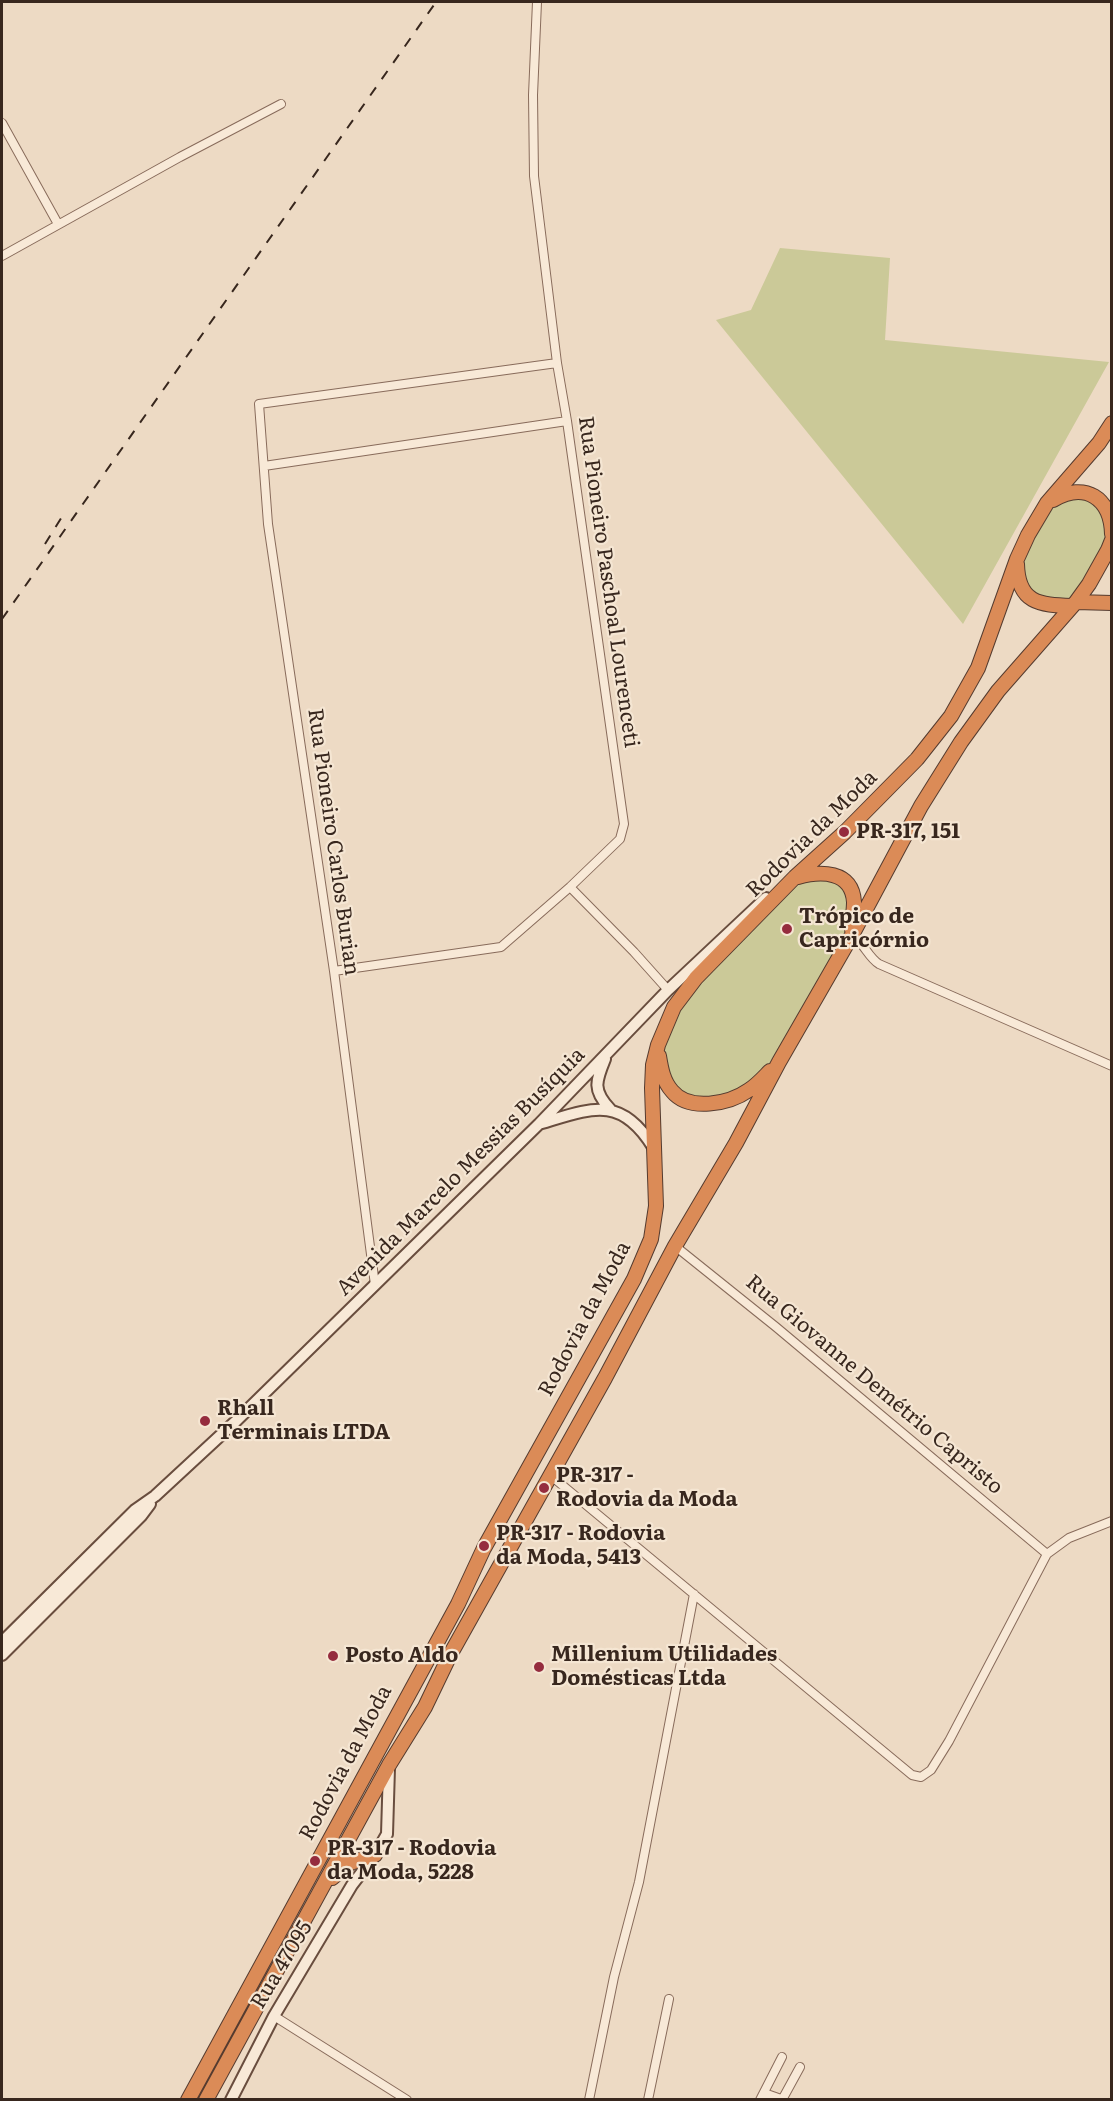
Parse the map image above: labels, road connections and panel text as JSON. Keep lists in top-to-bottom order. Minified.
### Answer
{"streets":{"highway":["Rodovia da Moda"],"street":["Rua Pioneiro Paschoal Lourenceti","Rua Pioneiro Carlos Burian","Avenida Marcelo Messias Busíquia","Rua Giovanne Demétrio Capristo","Rua 47095"]},"crossings":[["Rua Pioneiro Paschoal Lourenceti","Rua Pioneiro Carlos Burian"],["Rodovia da Moda","Avenida Marcelo Messias Busíquia"],["Rodovia da Moda","Rua Giovanne Demétrio Capristo"],["Rodovia da Moda","Rua 47095"],["Rua Pioneiro Carlos Burian","Avenida Marcelo Messias Busíquia"]],"places":["PR-317, 151","Trópico de Capricórnio","Rhall Terminais LTDA","PR-317 - Rodovia da Moda","PR-317 - Rodovia da Moda, 5413","Posto Aldo","Millenium Utilidades Domésticas Ltda","PR-317 - Rodovia da Moda, 5228"]}
